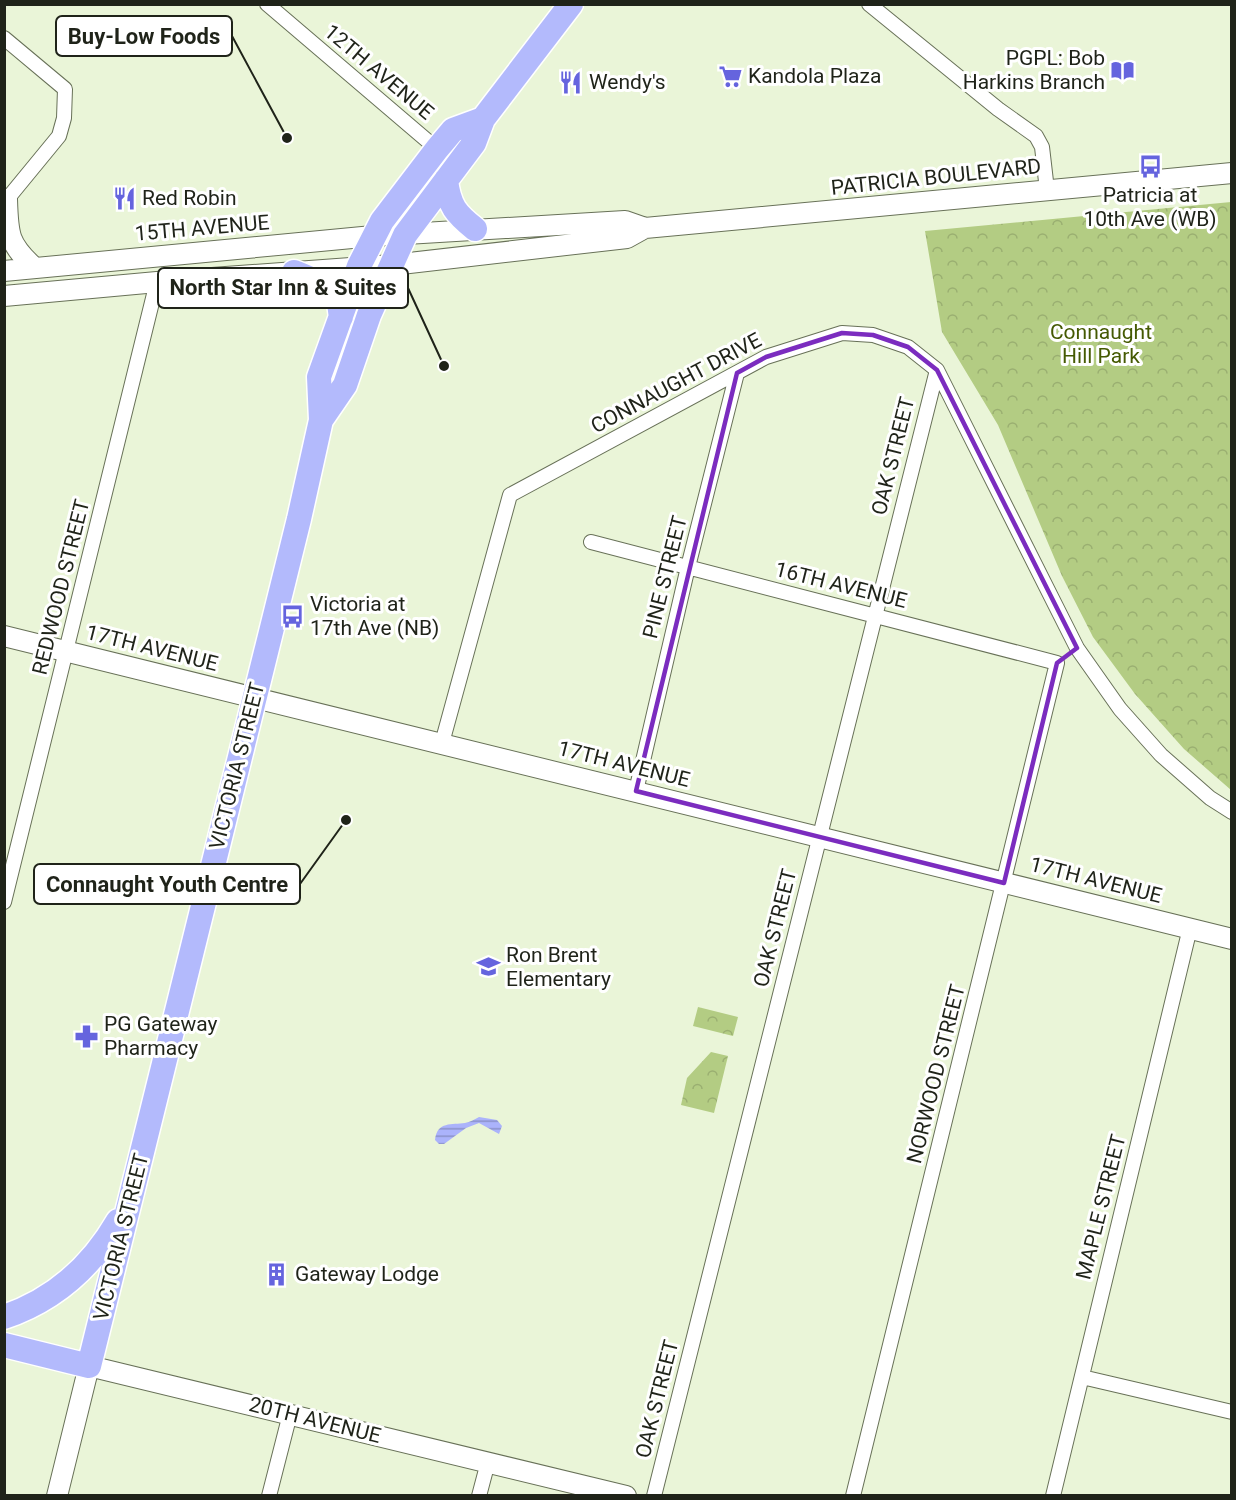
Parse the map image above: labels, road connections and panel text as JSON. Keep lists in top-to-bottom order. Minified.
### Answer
{"streets":{"highway":["VICTORIA STREET","20TH AVENUE"],"main road":["PATRICIA BOULEVARD","15TH AVENUE","17TH AVENUE"],"street":["12TH AVENUE","CONNAUGHT DRIVE","OAK STREET","PINE STREET","16TH AVENUE","REDWOOD STREET","NORWOOD STREET","MAPLE STREET"]},"crossings":[["12TH AVENUE","VICTORIA STREET"],["PATRICIA BOULEVARD","15TH AVENUE"],["PATRICIA BOULEVARD","VICTORIA STREET"],["15TH AVENUE","VICTORIA STREET"],["CONNAUGHT DRIVE","OAK STREET"],["CONNAUGHT DRIVE","PINE STREET"],["CONNAUGHT DRIVE","17TH AVENUE"],["OAK STREET","16TH AVENUE"],["OAK STREET","17TH AVENUE"],["PINE STREET","16TH AVENUE"],["PINE STREET","17TH AVENUE"],["16TH AVENUE","NORWOOD STREET"],["REDWOOD STREET","17TH AVENUE"],["17TH AVENUE","VICTORIA STREET"],["17TH AVENUE","NORWOOD STREET"],["17TH AVENUE","MAPLE STREET"],["VICTORIA STREET","20TH AVENUE"]],"parks":["Connaught Hill Park"],"places":{"library":["PGPL: Bob Harkins Branch"],"supermarket":["Kandola Plaza"],"restaurant":["Wendy's","Red Robin"],"other":["Buy-Low Foods","North Star Inn & Suites","Connaught Youth Centre"],"bus stop":["Patricia at 10th Ave (WB)","Victoria at 17th Ave (NB)"],"school or university":["Ron Brent Elementary"],"pharmacy":["PG Gateway Pharmacy"],"building":["Gateway Lodge"]}}
